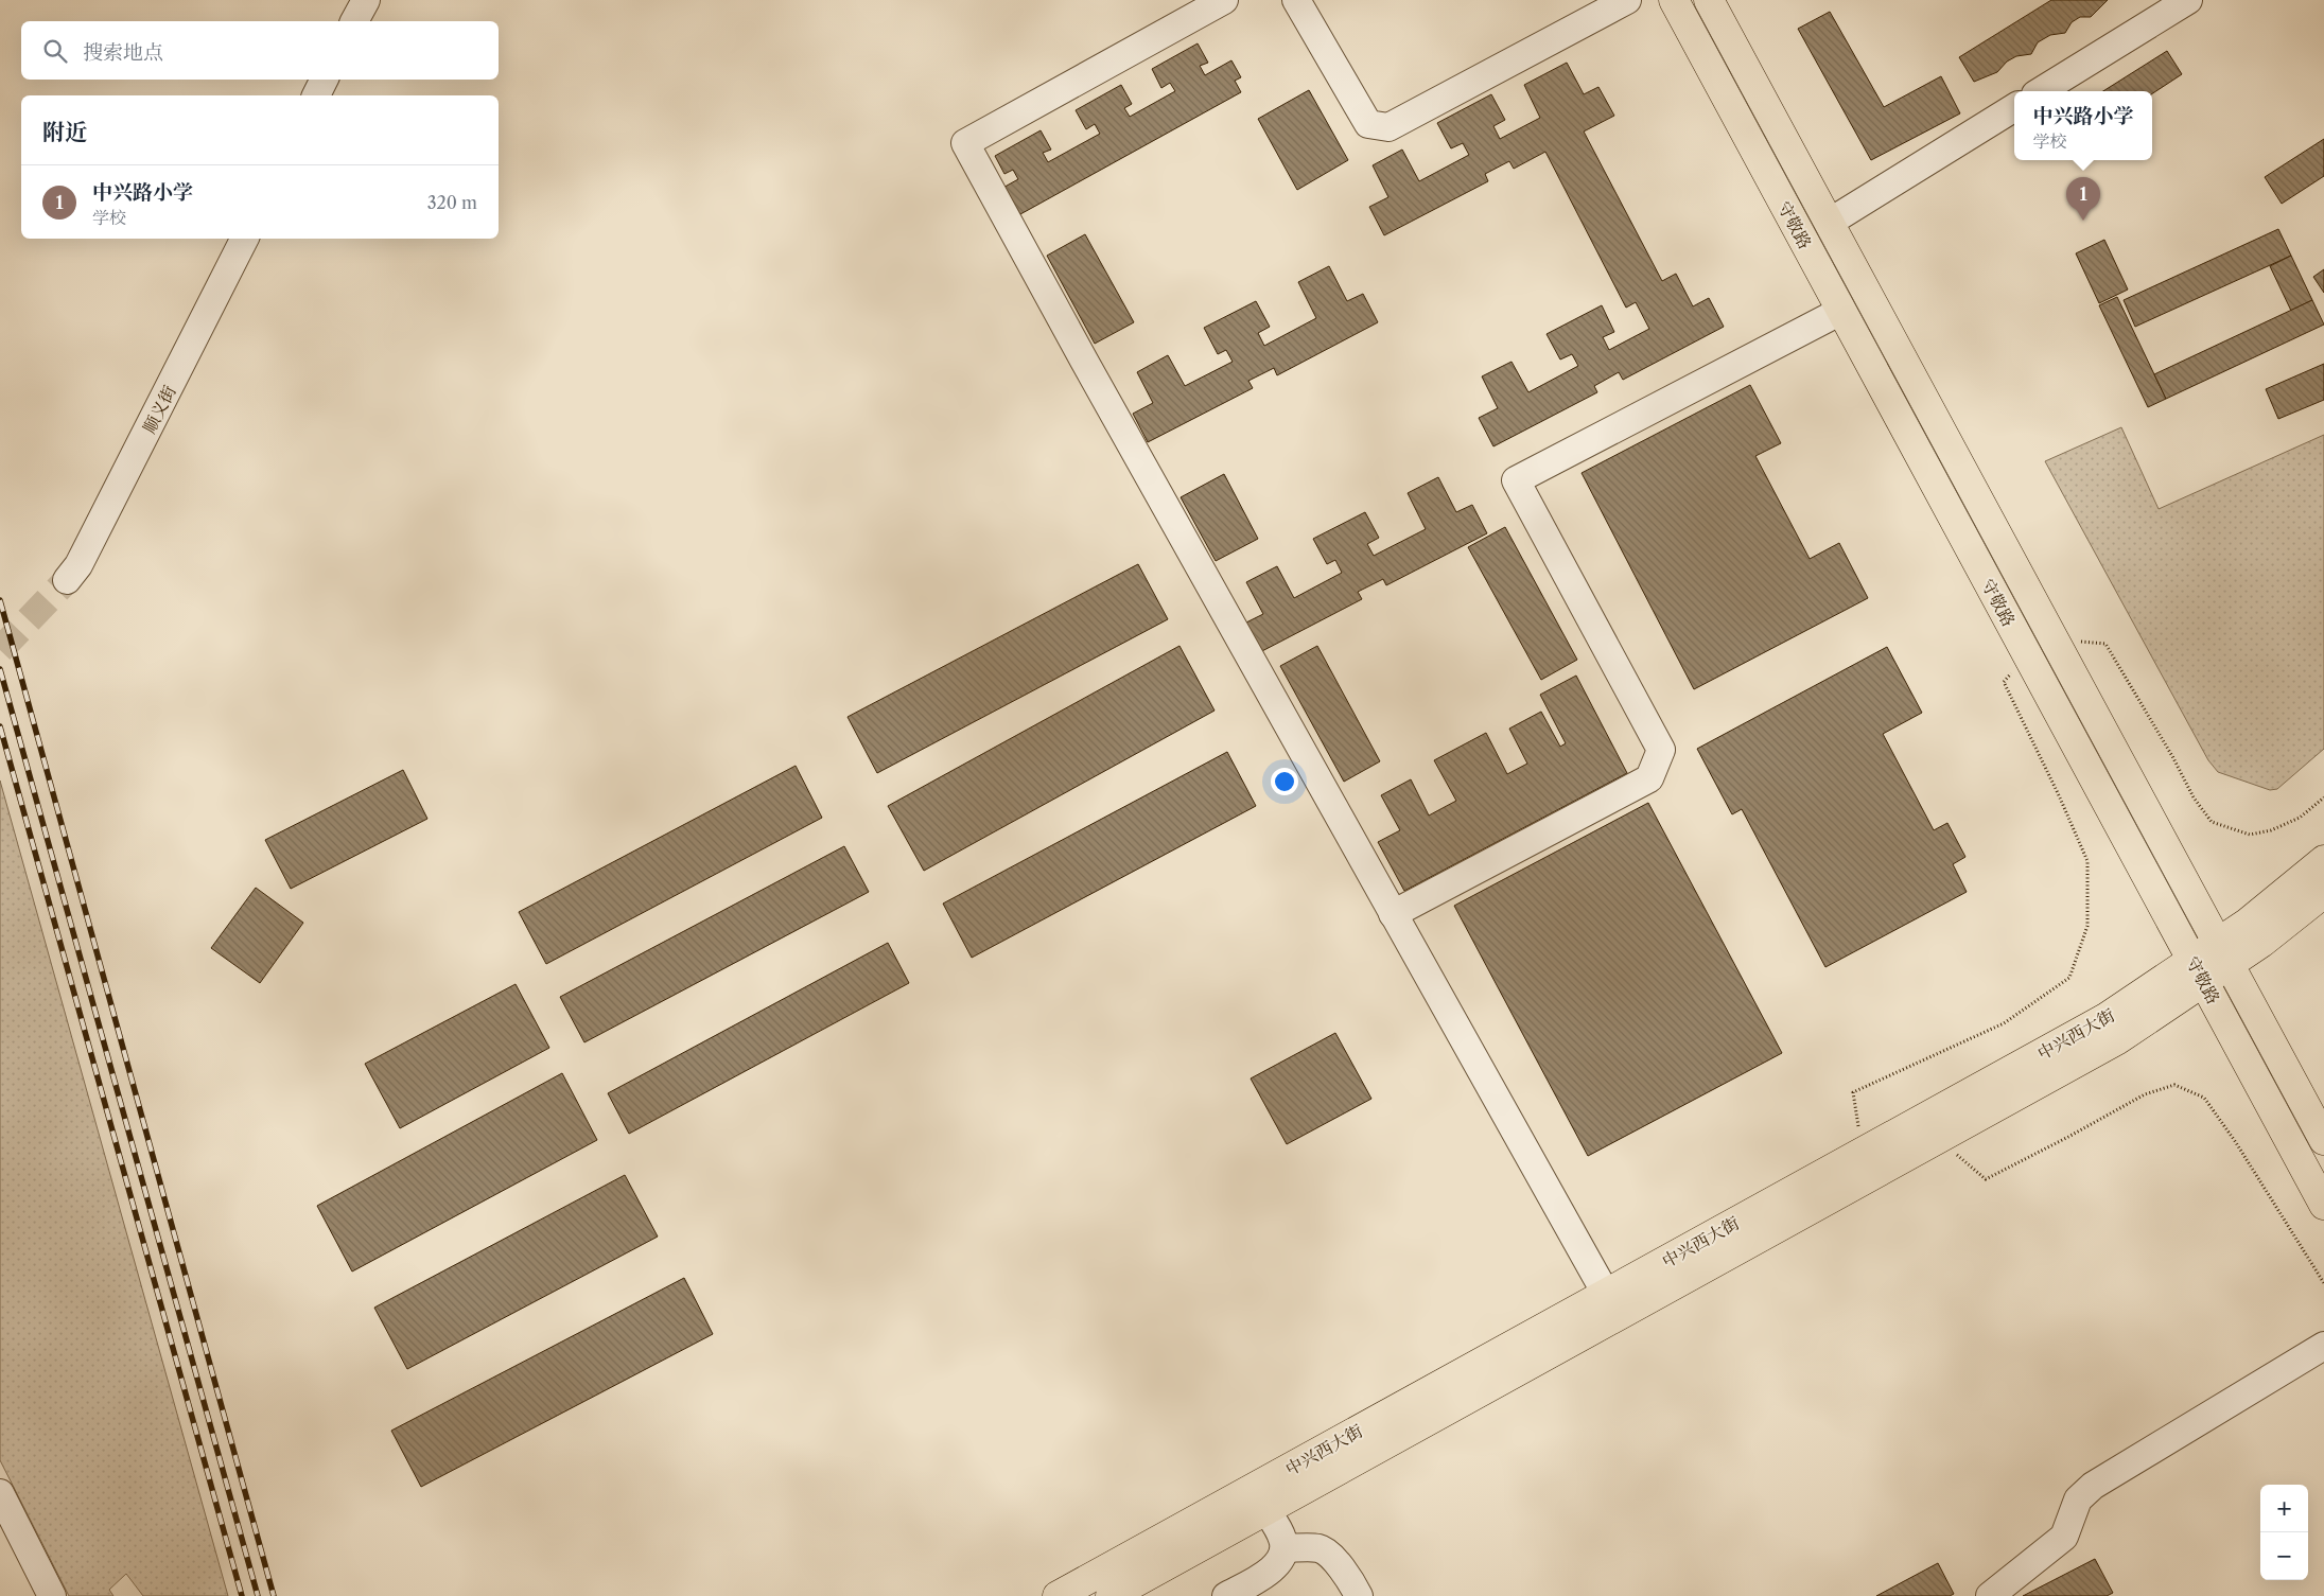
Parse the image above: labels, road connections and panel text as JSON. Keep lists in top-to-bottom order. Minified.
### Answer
{"streets":{"main road":["守敬路","中兴西大街"],"street":["顺义街"]},"crossings":[["守敬路","中兴西大街"]],"page":{"search":"搜索地点","popup":["中兴路小学","学校"],"heading":"附近","list":[{"mark":"1","name":"中兴路小学","note":"学校","value":"320 m"}],"pins":"1","map_buttons":["+","−"]}}
